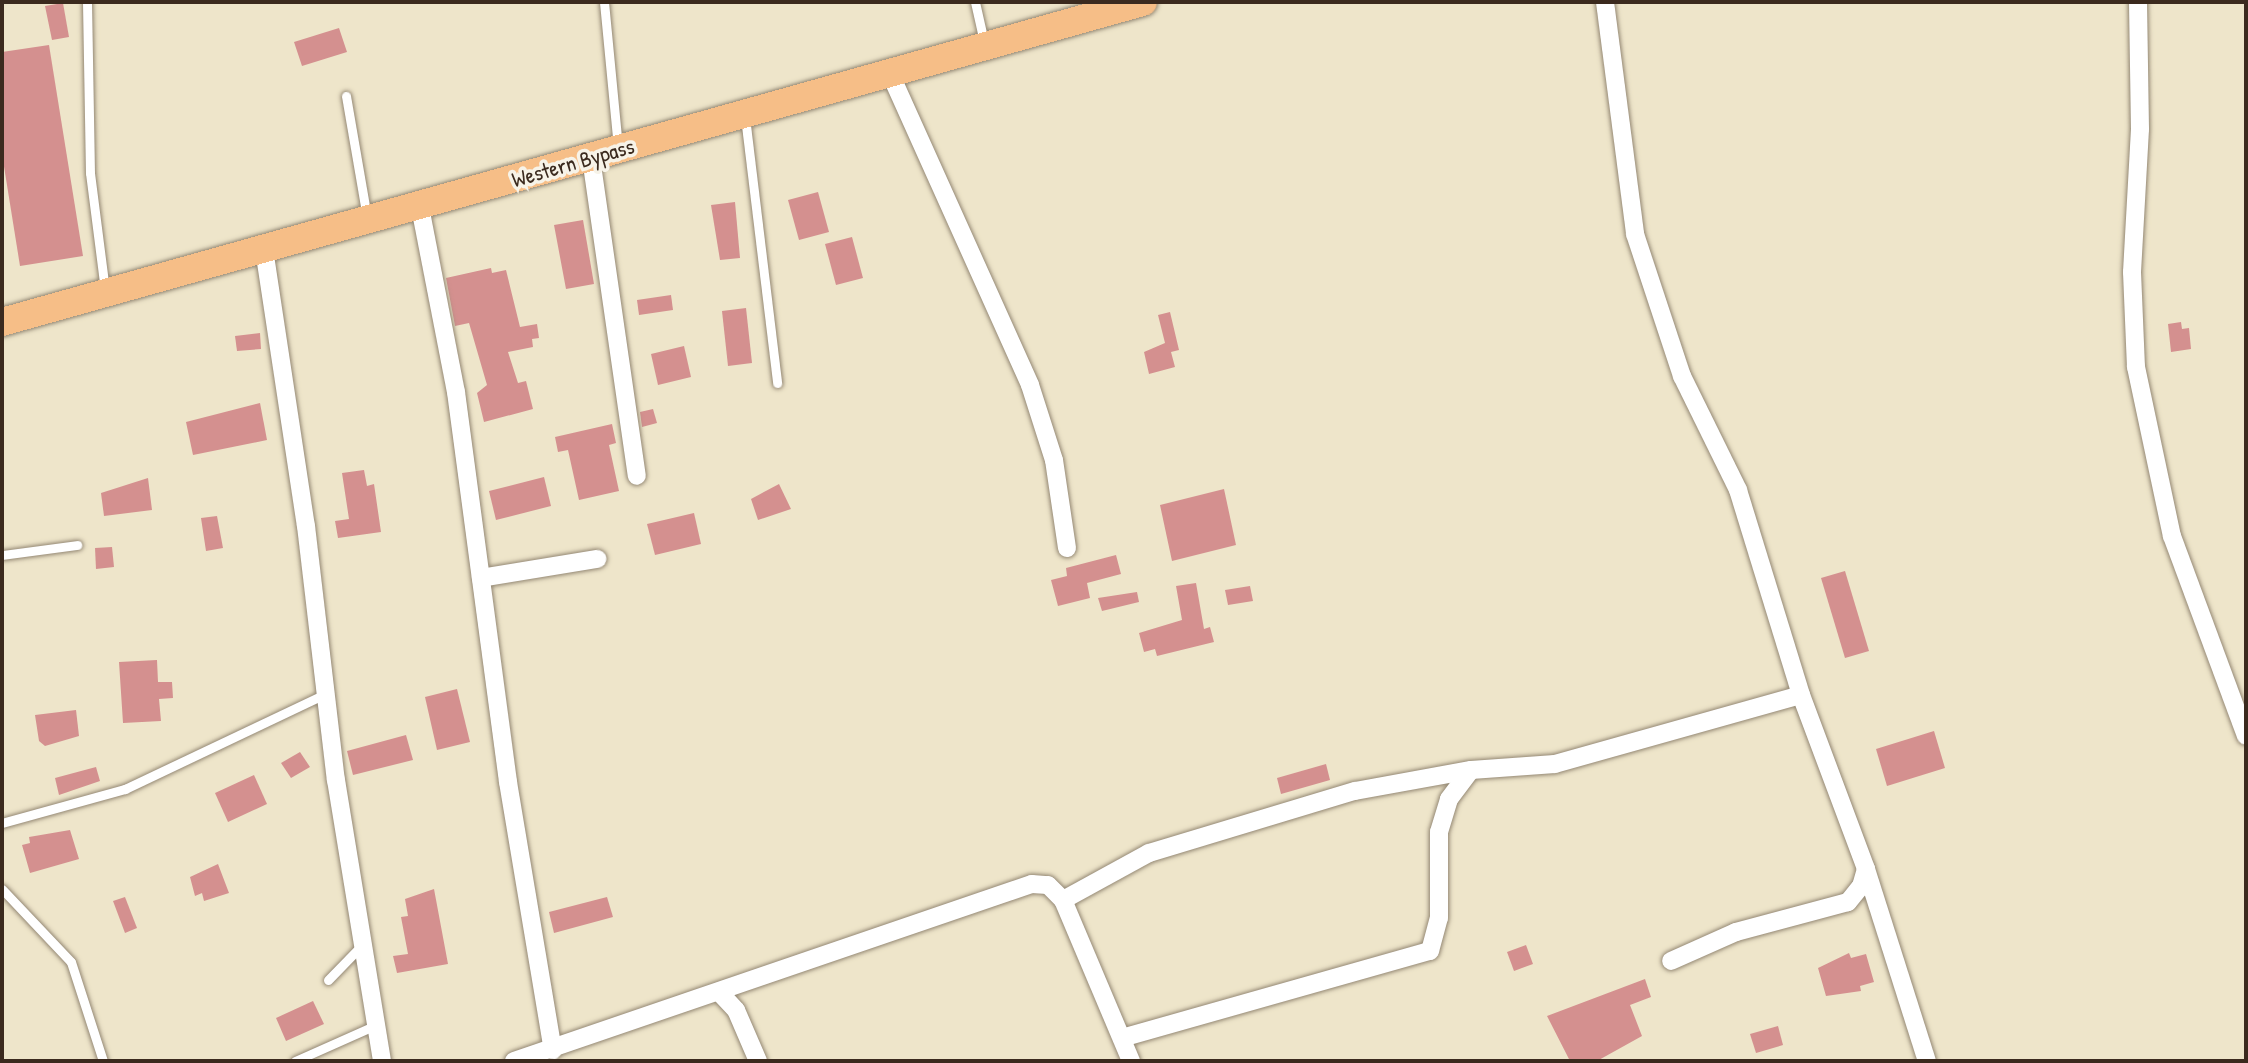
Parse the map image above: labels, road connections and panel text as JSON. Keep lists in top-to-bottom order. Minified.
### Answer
{"streets":{"main road":["Western Bypass"]}}
